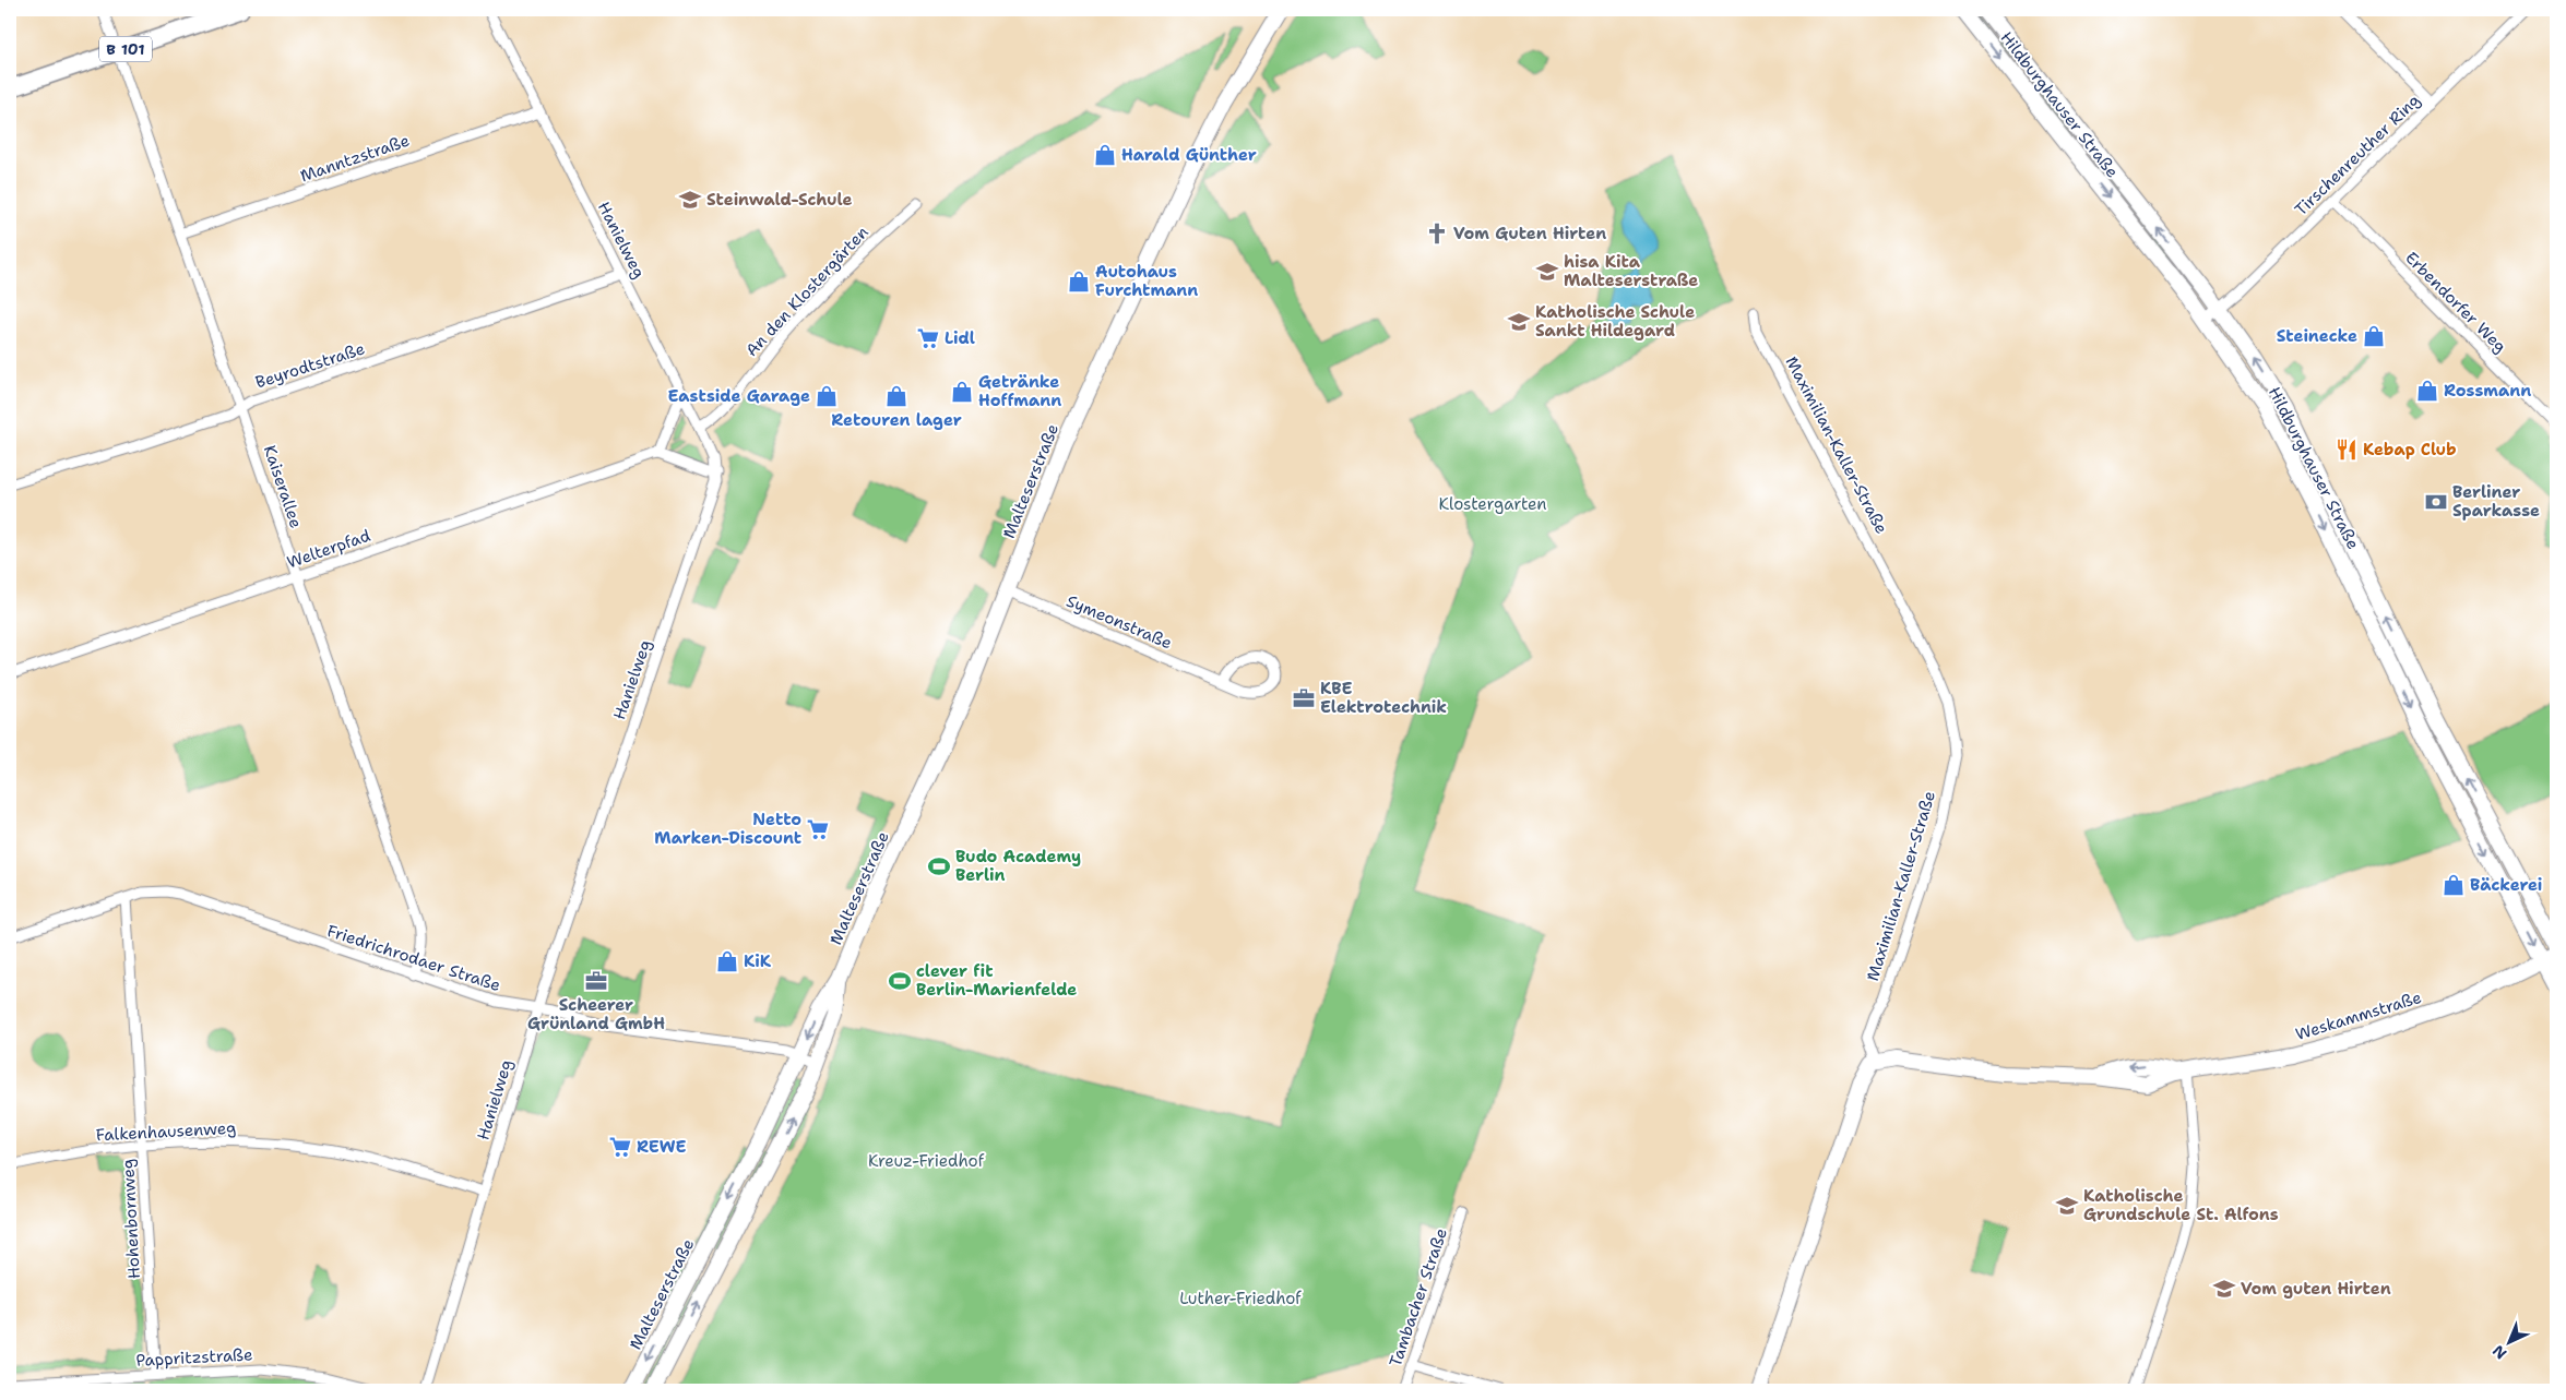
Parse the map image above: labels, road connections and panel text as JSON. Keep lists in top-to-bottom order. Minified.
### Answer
{"streets":{"main road":["B 101","Hildburghauser Straße","Malteserstraße","Weskammstraße"],"street":["Tirschenreuther Ring","Manntzstraße","Hanielweg","An den Klostergärten","Erbendorfer Weg","Beyrodtstraße","Maximilian-Kaller-Straße","Kaiserallee","Welterpfad","Symeonstraße","Friedrichrodaer Straße","Falkenhausenweg","Hohenbornweg","Tambacher Straße","Pappritzstraße"]},"crossings":[["B 101","Kaiserallee"],["Hildburghauser Straße","Tirschenreuther Ring"],["Hildburghauser Straße","Weskammstraße"],["Tirschenreuther Ring","Erbendorfer Weg"],["Manntzstraße","Hanielweg"],["Manntzstraße","Kaiserallee"],["Hanielweg","An den Klostergärten"],["Hanielweg","Beyrodtstraße"],["Hanielweg","Friedrichrodaer Straße"],["Hanielweg","Falkenhausenweg"],["Beyrodtstraße","Kaiserallee"],["Maximilian-Kaller-Straße","Weskammstraße"],["Malteserstraße","Symeonstraße"],["Malteserstraße","Friedrichrodaer Straße"],["Kaiserallee","Welterpfad"],["Kaiserallee","Friedrichrodaer Straße"],["Friedrichrodaer Straße","Hohenbornweg"],["Falkenhausenweg","Hohenbornweg"],["Hohenbornweg","Pappritzstraße"]],"parks":["Klostergarten","Kreuz-Friedhof","Luther-Friedhof"],"places":{"shop":["Harald Günther","Autohaus Furchtmann","Steinecke","Rossmann","Getränke Hoffmann","Eastside Garage","Retouren lager","Bäckerei","KiK"],"school or university":["Steinwald-Schule","hisa Kita Malteserstraße","Katholische Schule Sankt Hildegard","Katholische Grundschule St. Alfons","Vom guten Hirten"],"church":["Vom Guten Hirten"],"supermarket":["Lidl","Netto Marken-Discount","REWE"],"restaurant":["Kebap Club"],"bank":["Berliner Sparkasse"],"office":["KBE Elektrotechnik","Scheerer Grünland GmbH"],"sports":["Budo Academy Berlin","clever fit Berlin-Marienfelde"]},"north":"bottom left"}
